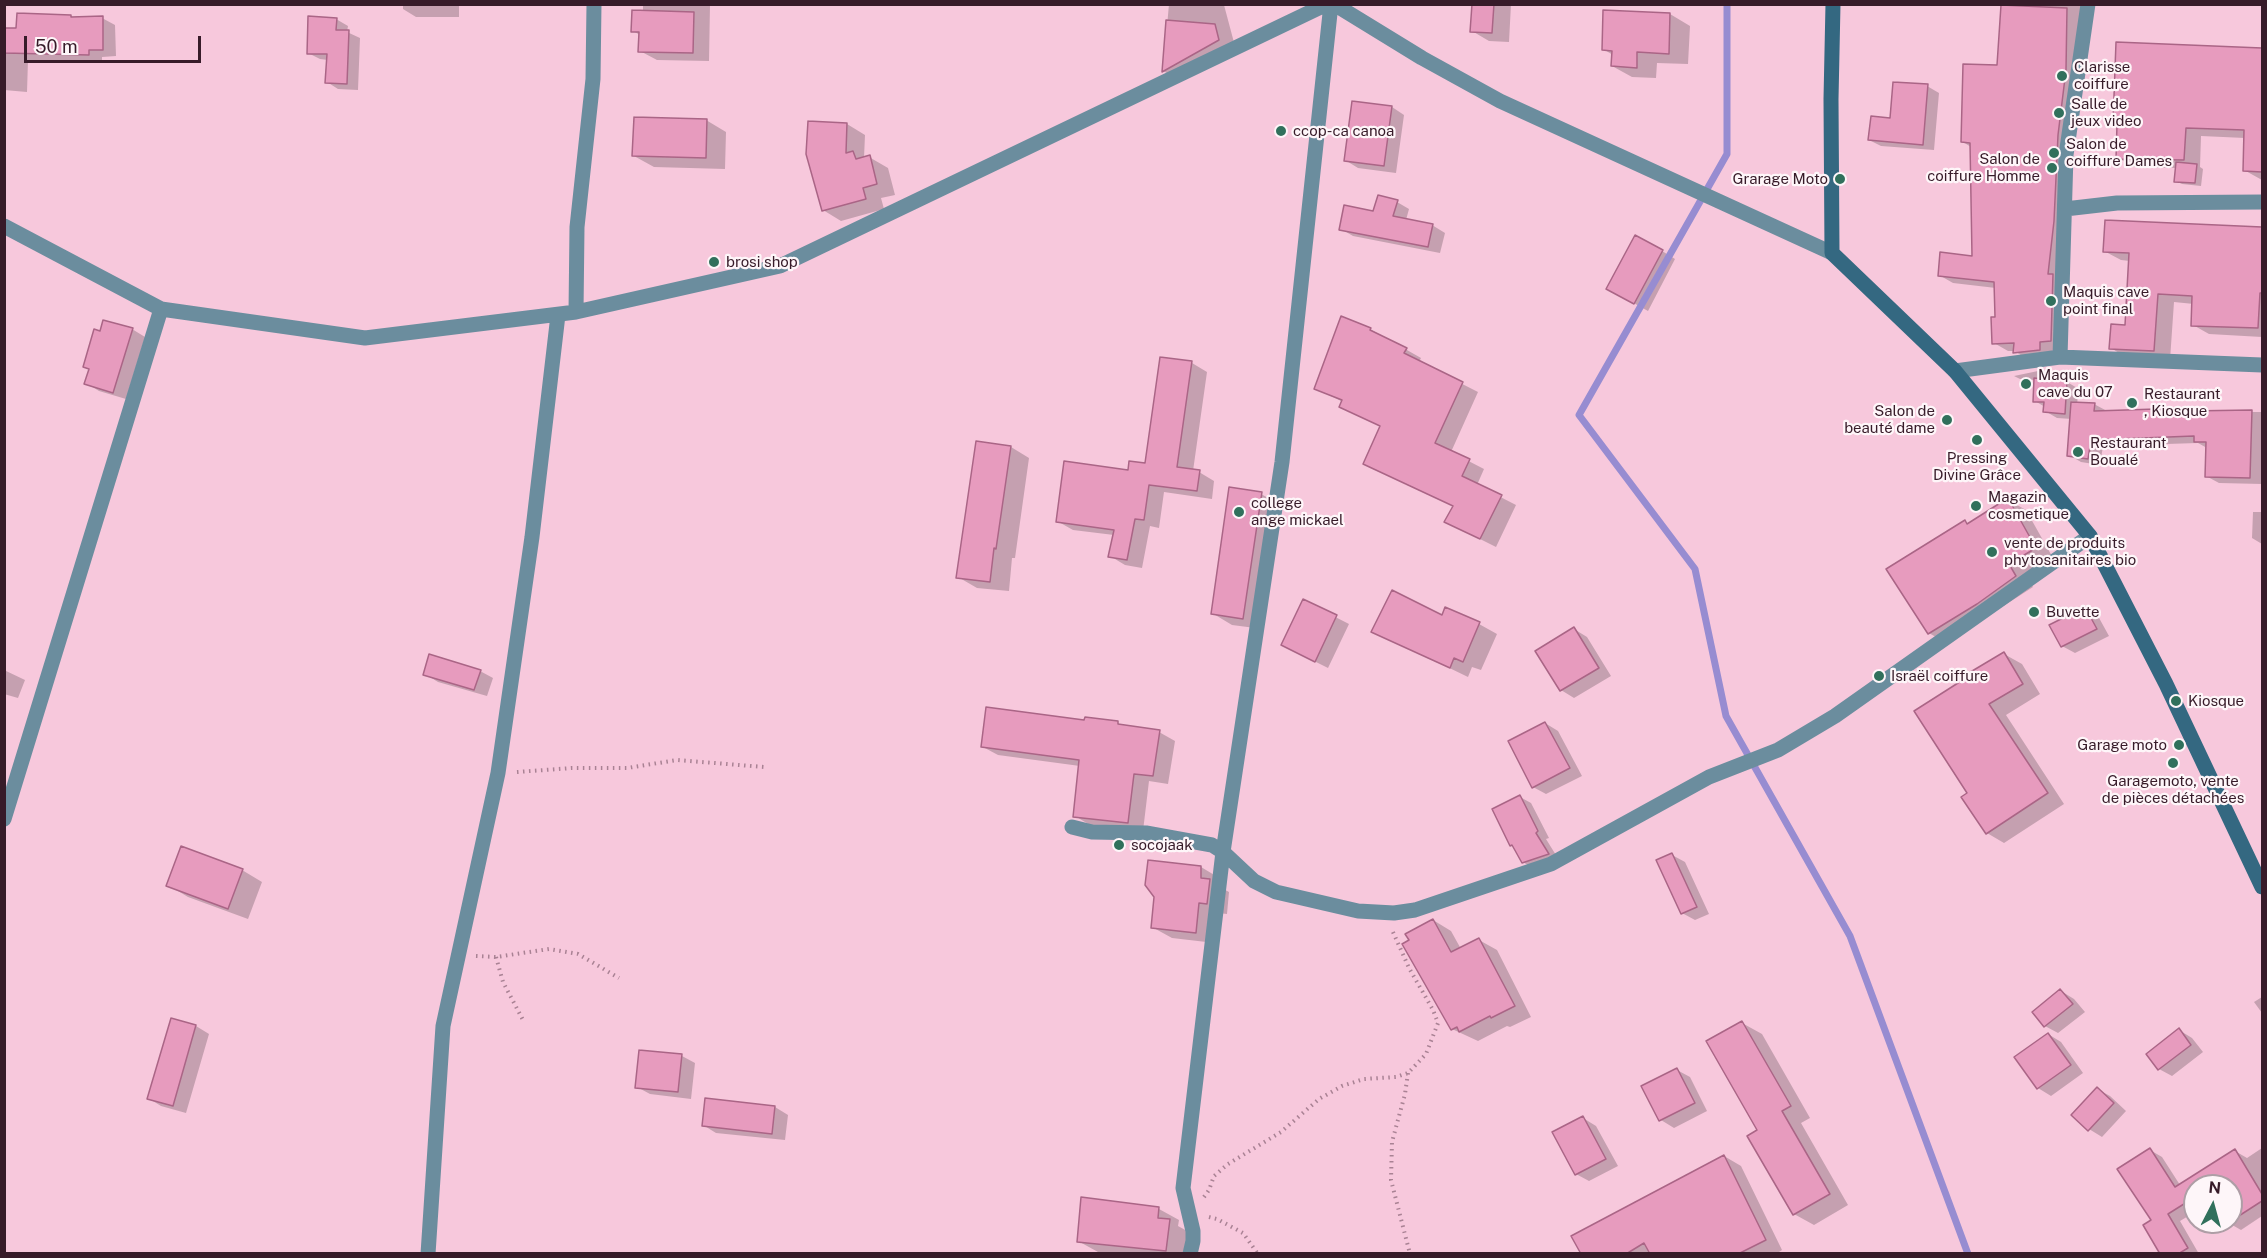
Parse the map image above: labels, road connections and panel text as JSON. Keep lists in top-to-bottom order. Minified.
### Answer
{"places":["Clarisse coiffure","Salle de jeux video","ccop-ca canoa","Salon de coiffure Dames","Salon de coiffure Homme","Grarage Moto","brosi shop","Maquis cave point final","Maquis cave du 07","Restaurant , Kiosque","Salon de beauté dame","Pressing Divine Grâce","Restaurant Boualé","Magazin cosmetique","college ange mickael","vente de produits phytosanitaires bio","Buvette","Israël coiffure","Kiosque","Garage moto","Garagemoto, vente de pièces détachées","socojaak"],"scale_bar":"50 m","north":"top"}
